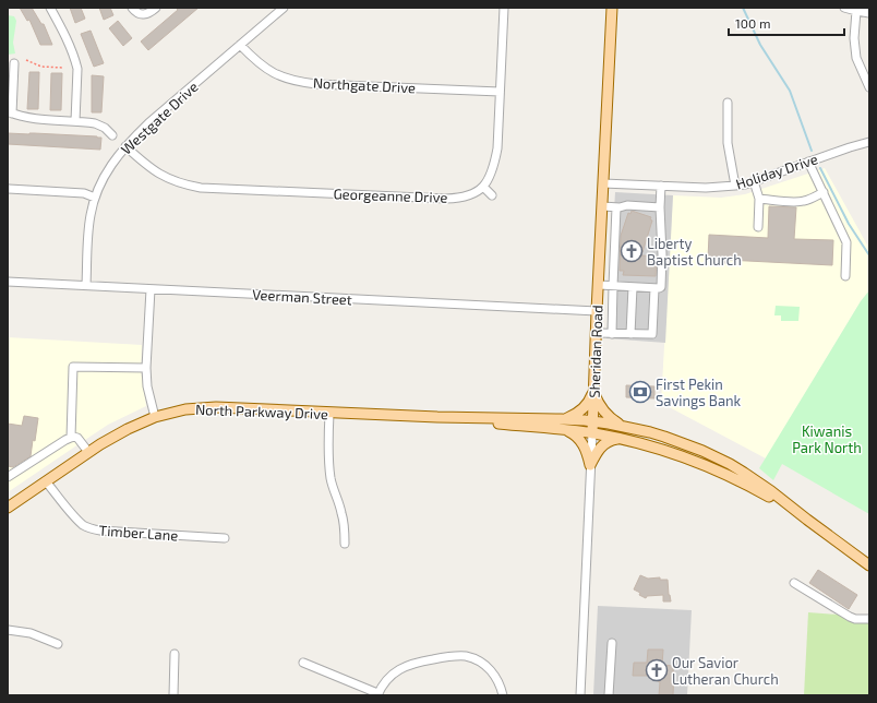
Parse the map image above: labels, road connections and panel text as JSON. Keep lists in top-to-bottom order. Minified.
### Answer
{"streets":{"main road":["Sheridan Road","North Parkway Drive"],"street":["Northgate Drive","Westgate Drive","Holiday Drive","Georgeanne Drive","Veerman Street","Timber Lane"]},"crossings":[["Northgate Drive","Westgate Drive"],["Westgate Drive","Georgeanne Drive"],["Westgate Drive","Veerman Street"],["Holiday Drive","Sheridan Road"],["Veerman Street","Sheridan Road"],["Sheridan Road","North Parkway Drive"],["North Parkway Drive","Timber Lane"]],"parks":["Kiwanis Park North"],"places":{"church":["Liberty Baptist Church","Our Savior Lutheran Church"],"bank":["First Pekin Savings Bank"]},"scale_bar":"100 m"}
